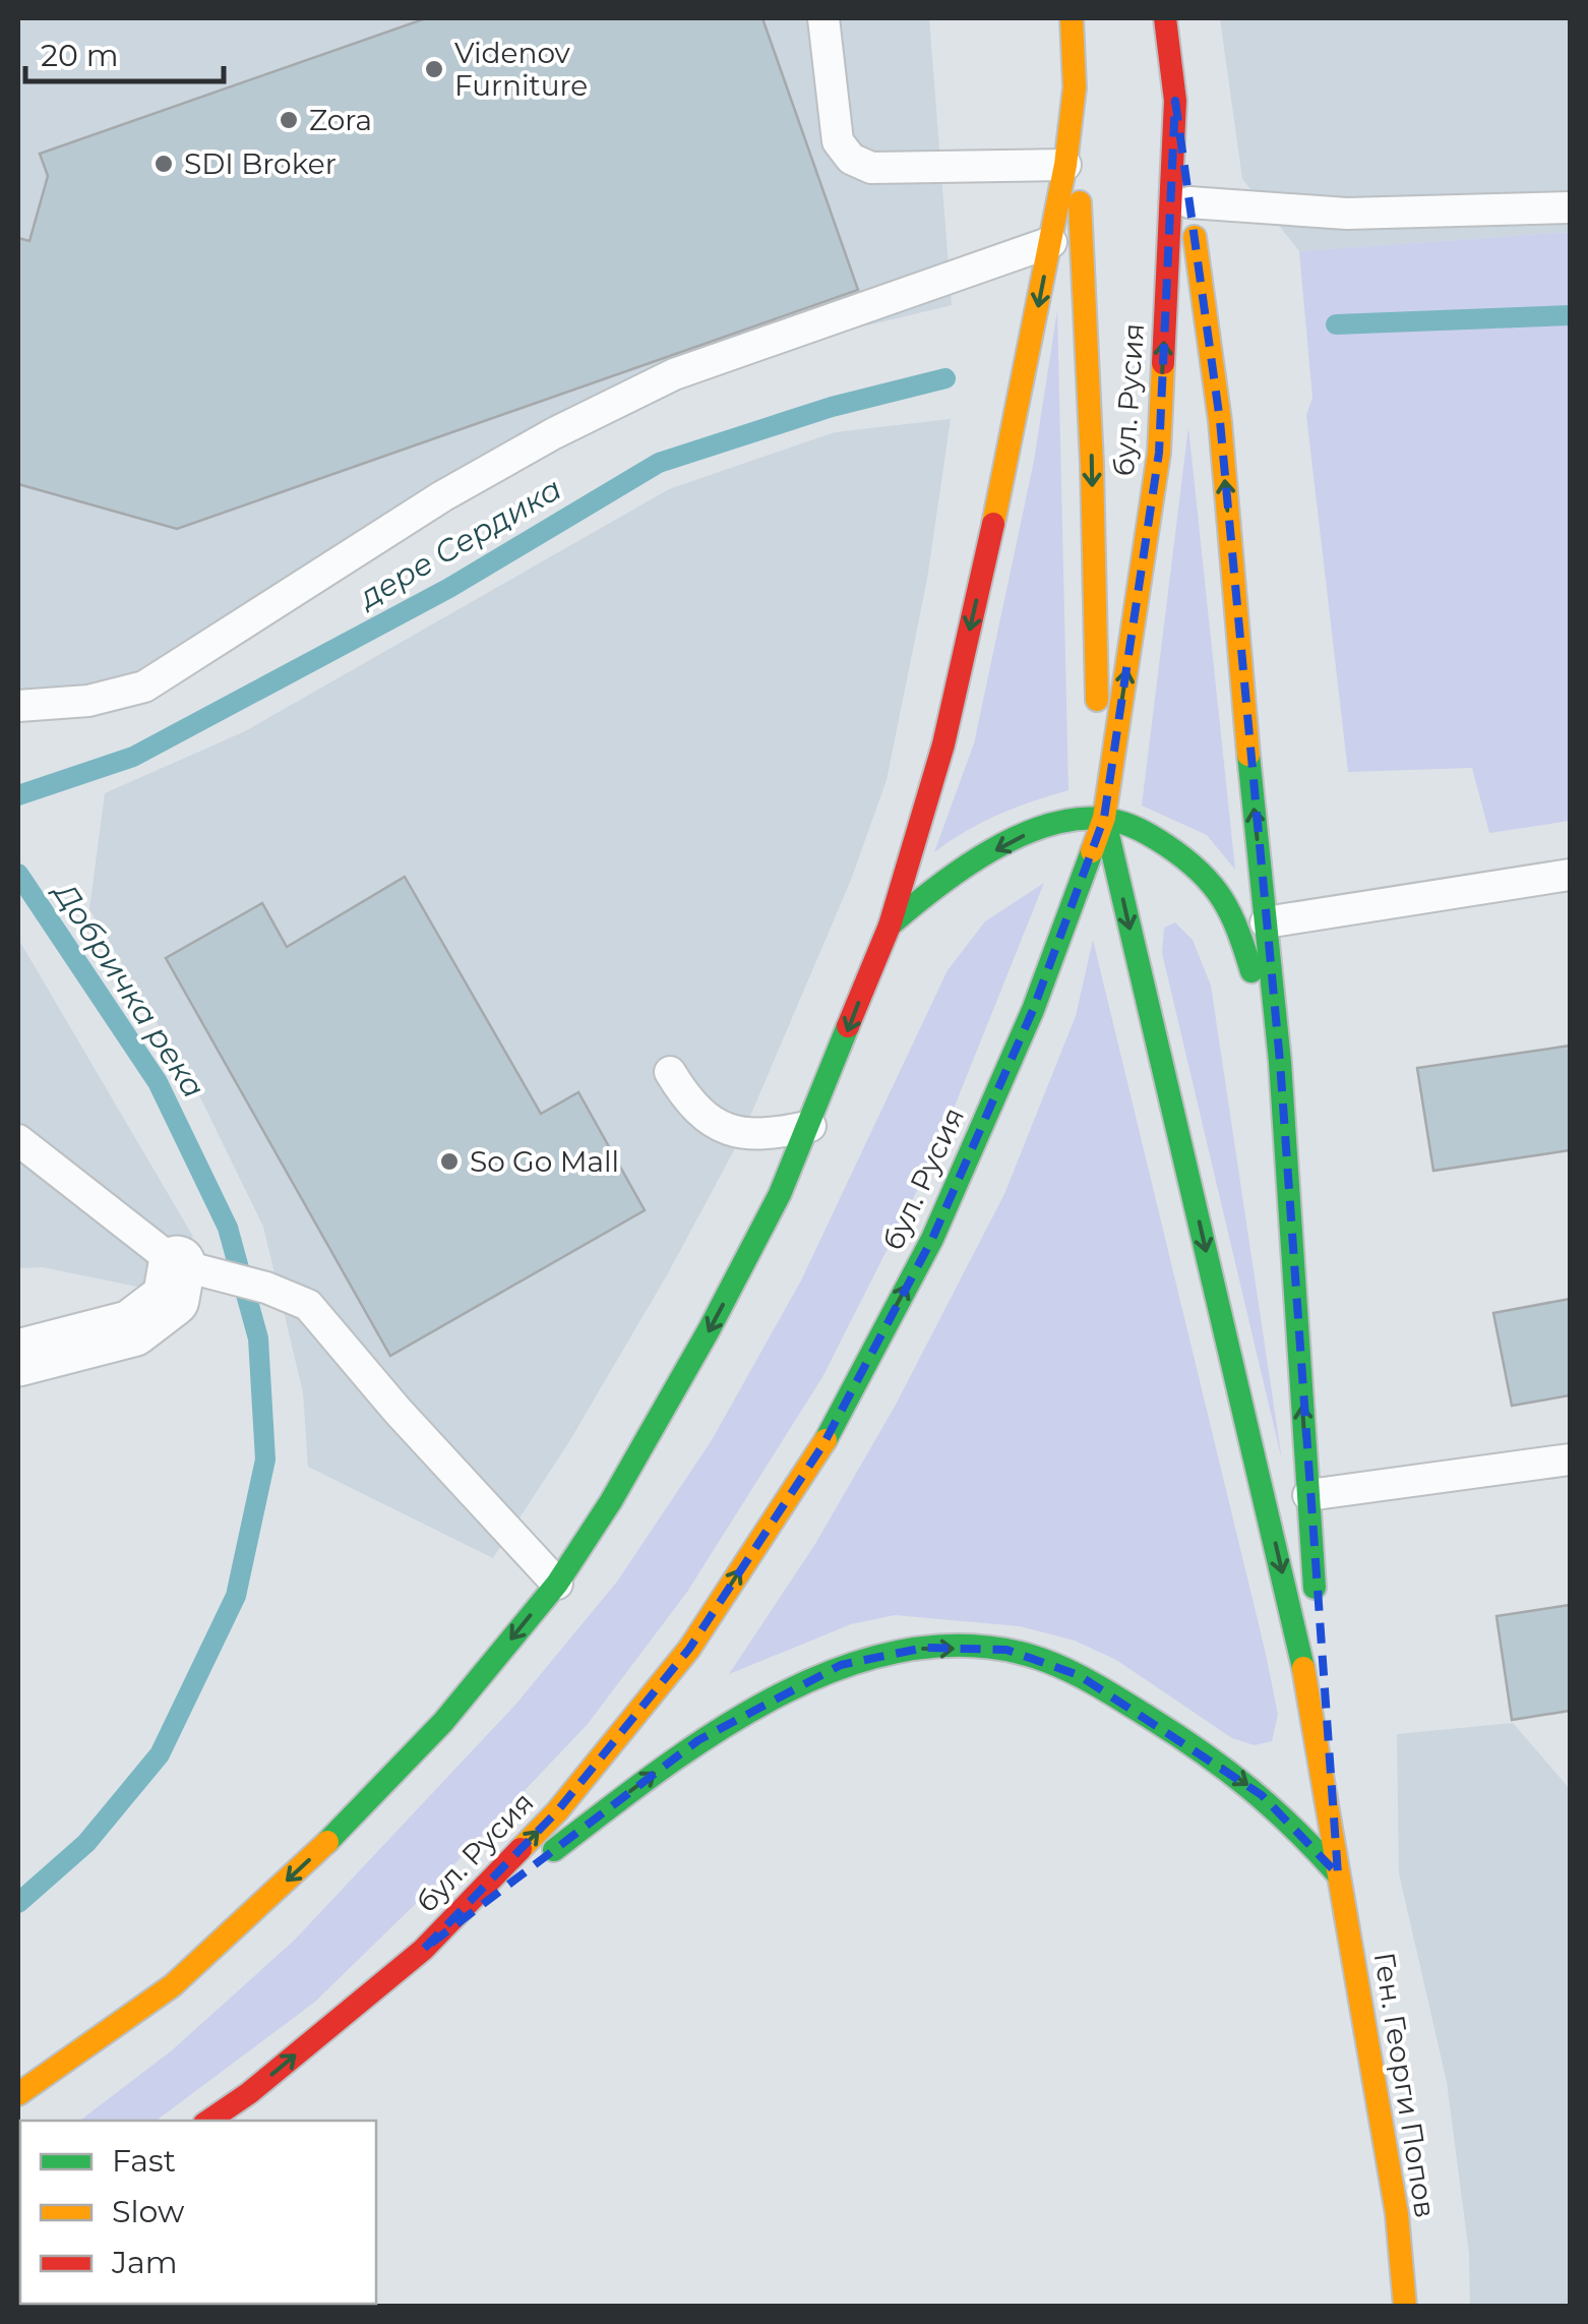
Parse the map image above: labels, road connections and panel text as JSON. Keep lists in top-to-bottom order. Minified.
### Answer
{"streets":{"main road":["бул. Русия","Ген. Георги Попов"]},"water":["дере Сердика","Добричка река"],"places":["Videnov Furniture","Zora","SDI Broker","So Go Mall"],"legend":["Fast","Slow","Jam"],"scale_bar":"20 m"}
